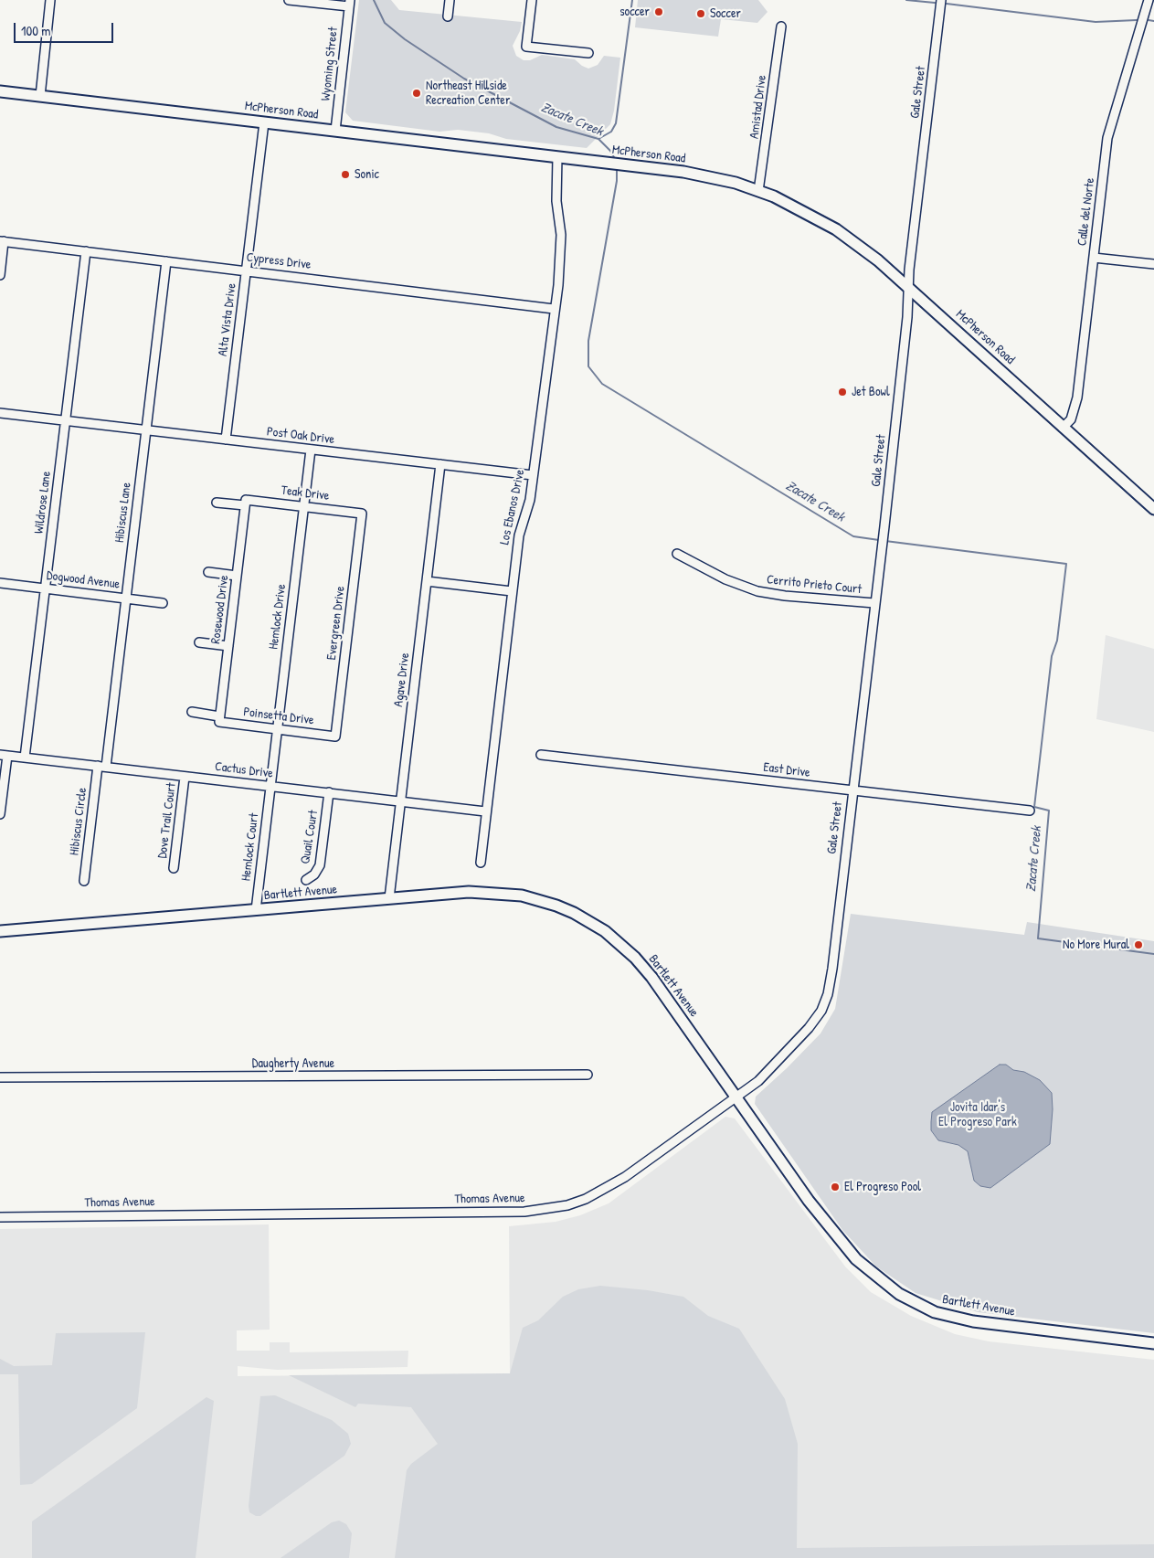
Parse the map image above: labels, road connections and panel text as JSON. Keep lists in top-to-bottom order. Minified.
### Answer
{"streets":{"main road":["McPherson Road","Bartlett Avenue"],"street":["Wyoming Street","Gale Street","Amistad Drive","Calle del Norte","Cypress Drive","Alta Vista Drive","Post Oak Drive","Teak Drive","Wildrose Lane","Los Ebanos Drive","Hibiscus Lane","Dogwood Avenue","Cerrito Prieto Court","Rosewood Drive","Hemlock Drive","Evergreen Drive","Agave Drive","Poinsetta Drive","Cactus Drive","East Drive","Dove Trail Court","Hibiscus Circle","Quail Court","Hemlock Court","Daugherty Avenue","Thomas Avenue"]},"crossings":[["Wyoming Street","McPherson Road"],["Gale Street","McPherson Road"],["Gale Street","Cerrito Prieto Court"],["Gale Street","East Drive"],["Gale Street","Thomas Avenue"],["Amistad Drive","McPherson Road"],["McPherson Road","Calle del Norte"],["McPherson Road","Alta Vista Drive"],["McPherson Road","Los Ebanos Drive"],["Cypress Drive","Alta Vista Drive"],["Cypress Drive","Wildrose Lane"],["Cypress Drive","Los Ebanos Drive"],["Cypress Drive","Hibiscus Lane"],["Alta Vista Drive","Post Oak Drive"],["Post Oak Drive","Wildrose Lane"],["Post Oak Drive","Los Ebanos Drive"],["Post Oak Drive","Hibiscus Lane"],["Post Oak Drive","Hemlock Drive"],["Post Oak Drive","Agave Drive"],["Teak Drive","Rosewood Drive"],["Teak Drive","Hemlock Drive"],["Teak Drive","Evergreen Drive"],["Wildrose Lane","Dogwood Avenue"],["Wildrose Lane","Cactus Drive"],["Los Ebanos Drive","Cactus Drive"],["Hibiscus Lane","Dogwood Avenue"],["Hibiscus Lane","Cactus Drive"],["Hibiscus Lane","Hibiscus Circle"],["Rosewood Drive","Poinsetta Drive"],["Hemlock Drive","Poinsetta Drive"],["Hemlock Drive","Cactus Drive"],["Hemlock Drive","Hemlock Court"],["Evergreen Drive","Poinsetta Drive"],["Agave Drive","Cactus Drive"],["Agave Drive","Bartlett Avenue"],["Cactus Drive","Dove Trail Court"],["Cactus Drive","Hibiscus Circle"],["Cactus Drive","Quail Court"],["Cactus Drive","Hemlock Court"],["Hemlock Court","Bartlett Avenue"],["Bartlett Avenue","Thomas Avenue"]],"water":["Zacate Creek"],"parks":["Jovita Idar's El Progreso Park"],"places":["soccer","Soccer","Northeast Hillside Recreation Center","Sonic","Jet Bowl","No More Mural","El Progreso Pool"],"scale_bar":"100 m"}
